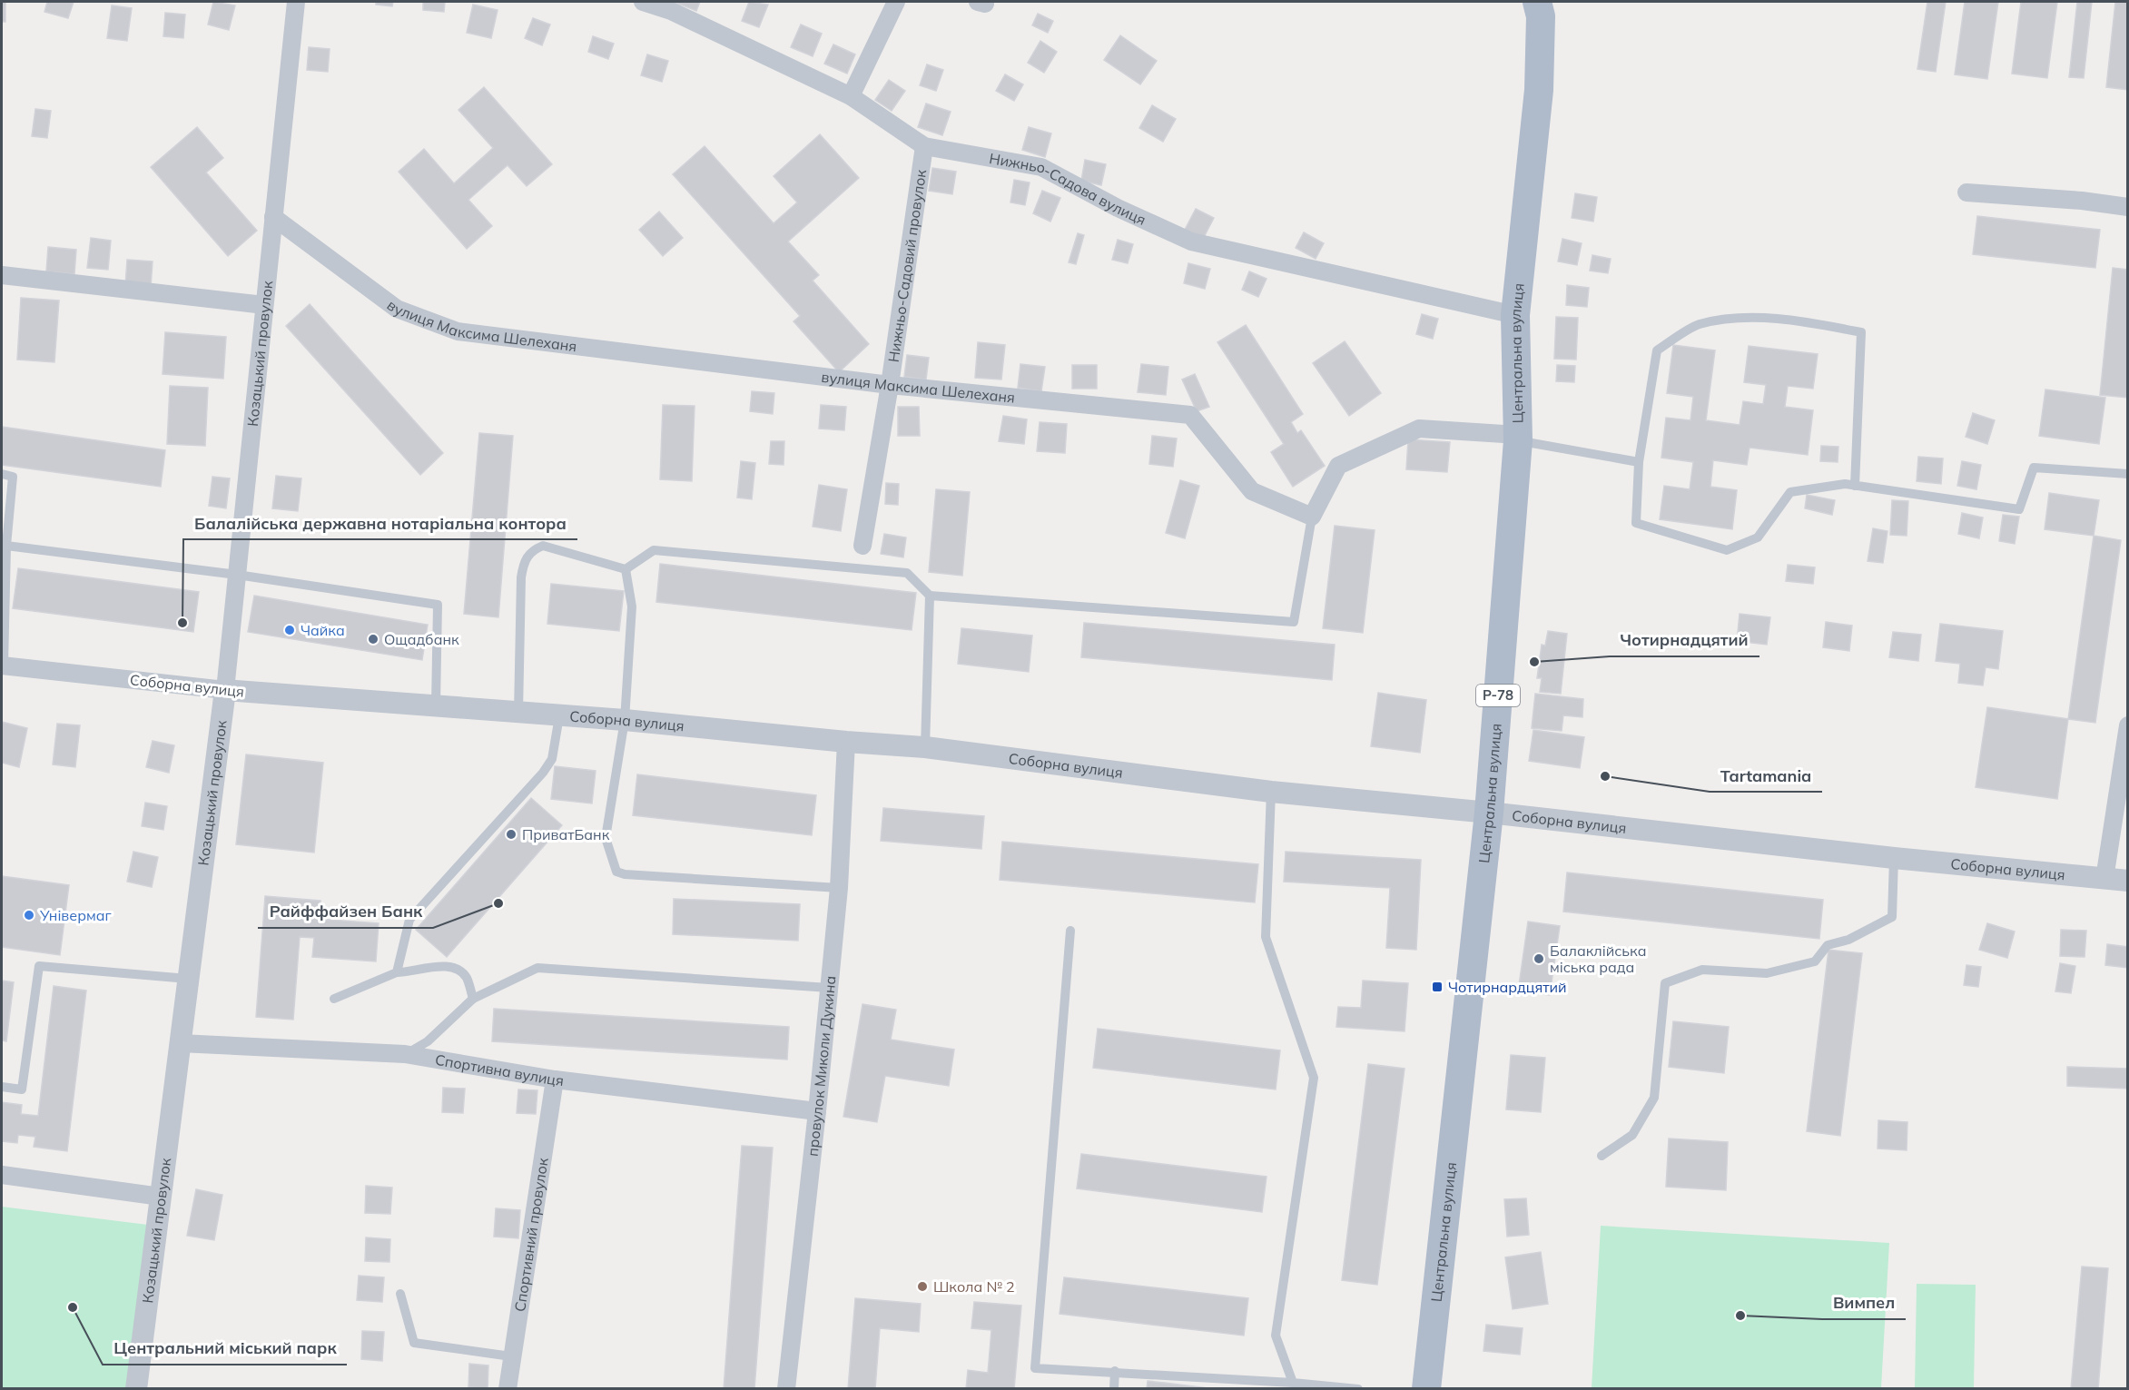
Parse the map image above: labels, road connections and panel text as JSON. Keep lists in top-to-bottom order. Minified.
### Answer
{"streets":{"main road":["Центральна вулиця","Р-78"],"street":["Нижньо-Садова вулиця","Нижньо-Садовий провулок","вулиця Максима Шелеханя","Козацький провулок","Соборна вулиця","провулок Миколи Дукина","Спортивна вулиця","Спортивний провулок"]},"crossings":[["Нижньо-Садова вулиця","Нижньо-Садовий провулок"],["Нижньо-Садова вулиця","Центральна вулиця"],["Нижньо-Садовий провулок","вулиця Максима Шелеханя"],["вулиця Максима Шелеханя","Козацький провулок"],["Центральна вулиця","Соборна вулиця"],["Козацький провулок","Соборна вулиця"],["Козацький провулок","Спортивна вулиця"],["Соборна вулиця","провулок Миколи Дукина"],["провулок Миколи Дукина","Спортивна вулиця"],["Спортивна вулиця","Спортивний провулок"]],"places":{"other":["Балалійська державна нотаріальна контора","Чайка","Ощадбанк","Чотирнадцятий","Tartamania","ПриватБанк","Райффайзен Банк","Універмаг","Балаклійська міська рада","Школа № 2","Центральний міський парк","Вимпел"],"transit":["Чотирнардцятий"]}}
